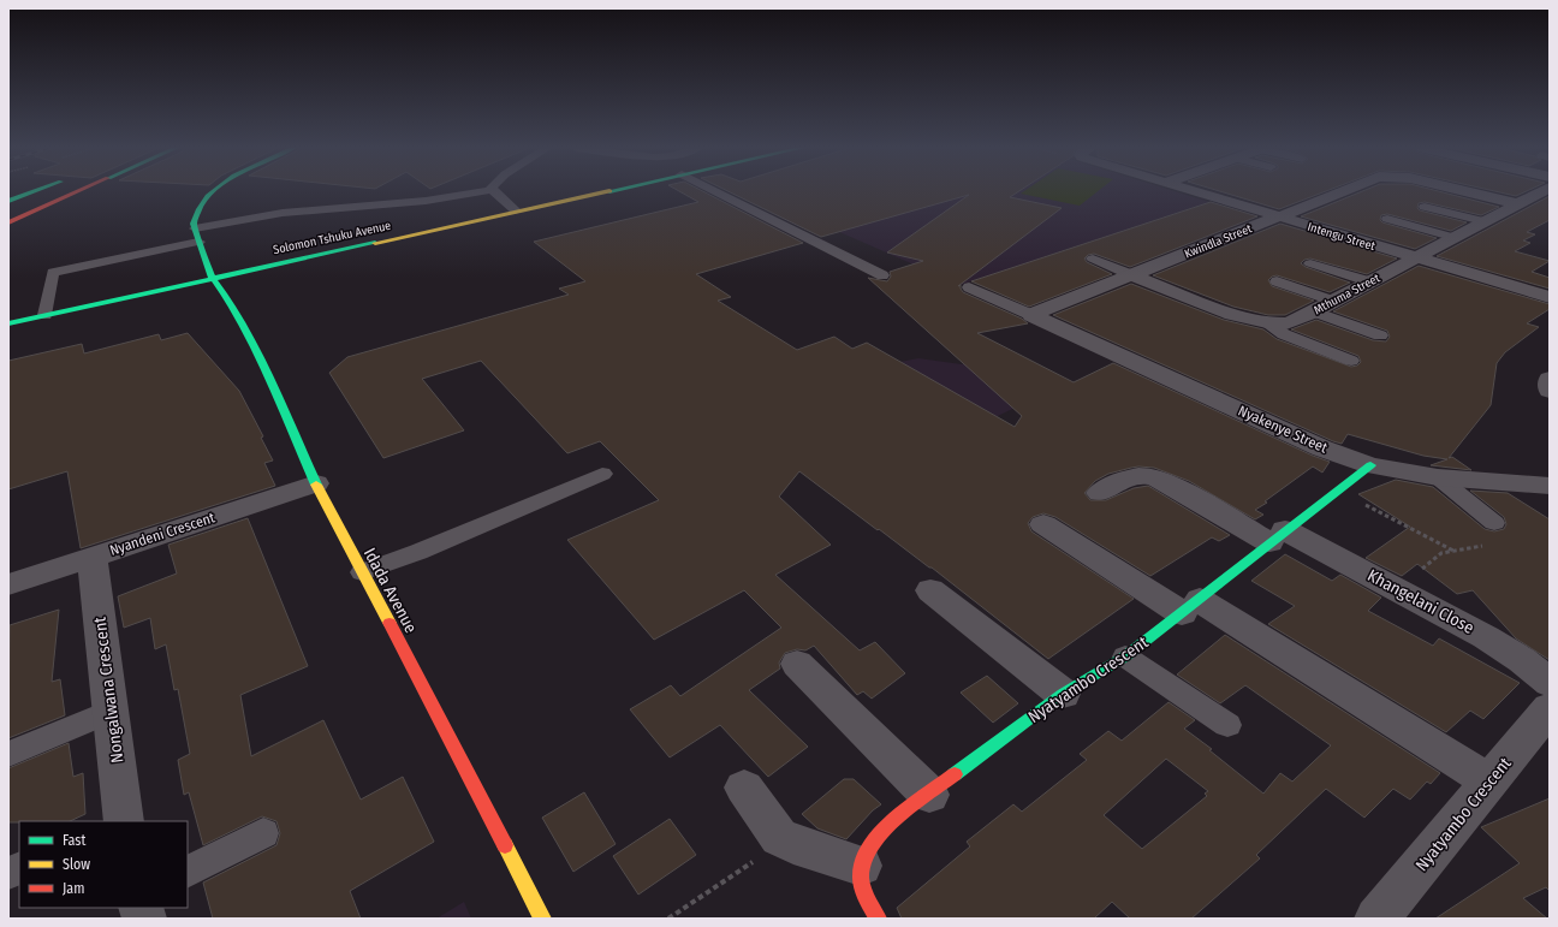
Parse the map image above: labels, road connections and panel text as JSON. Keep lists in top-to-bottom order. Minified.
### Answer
{"streets":{"street":["Intengu Street","Solomon Tshuku Avenue","Kwindla Street","Mthuma Street","Nyakenye Street","Nyandeni Crescent","Idada Avenue","Khangelani Close","Nyatyambo Crescent","Nongalwana Crescent"]},"crossings":[["Intengu Street","Kwindla Street"],["Intengu Street","Mthuma Street"],["Solomon Tshuku Avenue","Idada Avenue"],["Kwindla Street","Mthuma Street"],["Kwindla Street","Nyakenye Street"],["Nyakenye Street","Nyatyambo Crescent"],["Nyandeni Crescent","Idada Avenue"],["Nyandeni Crescent","Nongalwana Crescent"],["Khangelani Close","Nyatyambo Crescent"]],"legend":["Fast","Slow","Jam"]}
